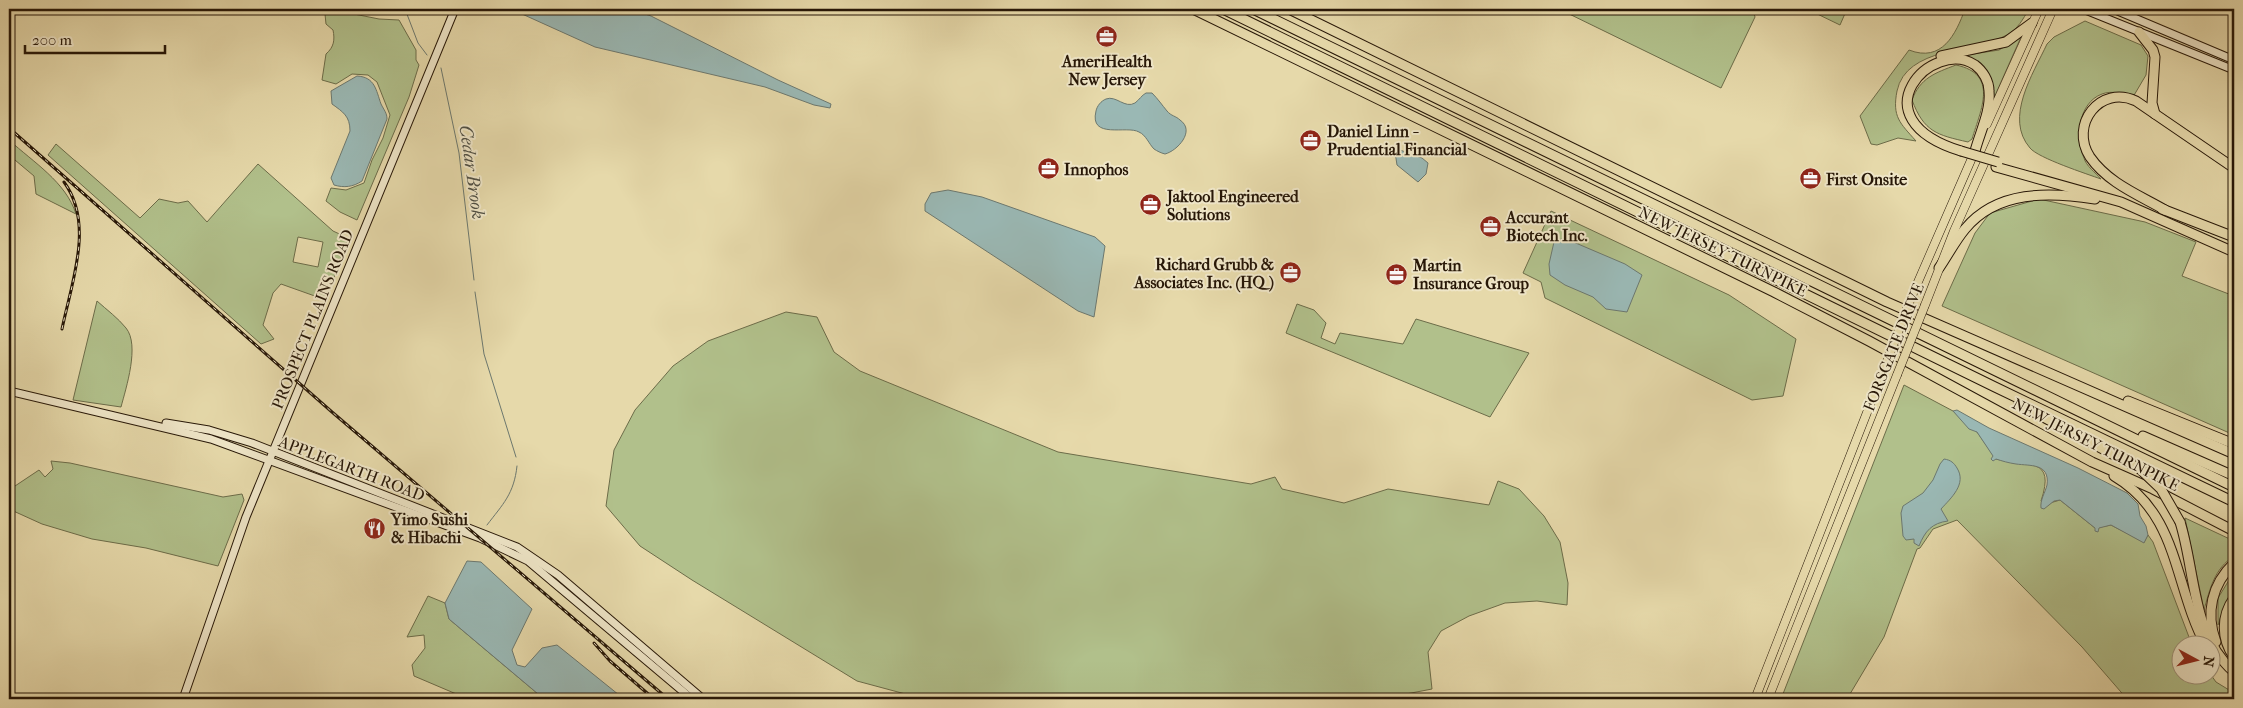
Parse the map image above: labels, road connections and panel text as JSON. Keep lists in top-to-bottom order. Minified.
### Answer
{"streets":{"highway":["NEW JERSEY TURNPIKE"],"main road":["PROSPECT PLAINS ROAD","FORSGATE DRIVE","APPLEGARTH ROAD"]},"crossings":[["PROSPECT PLAINS ROAD","APPLEGARTH ROAD"]],"water":["Cedar Brook"],"places":{"office":["AmeriHealth New Jersey","Daniel Linn - Prudential Financial","Innophos","First Onsite","Jaktool Engineered Solutions","Accurant Biotech Inc.","Richard Grubb & Associates Inc. (HQ)","Martin Insurance Group"],"restaurant":["Yimo Sushi & Hibachi"]},"scale_bar":"200 m","north":"right"}
